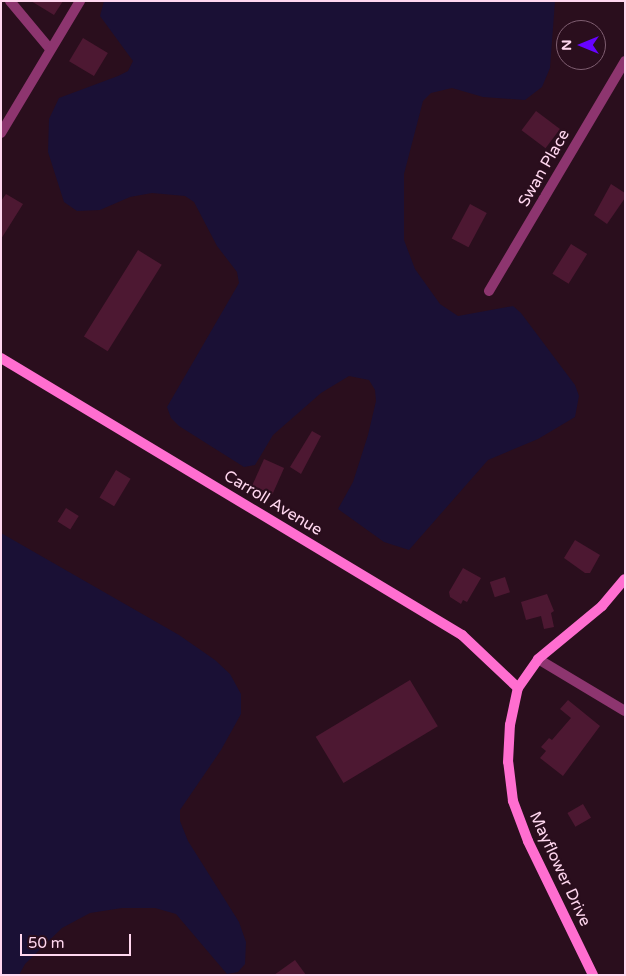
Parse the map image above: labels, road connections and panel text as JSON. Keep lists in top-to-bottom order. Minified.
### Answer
{"streets":{"street":["Swan Place","Carroll Avenue","Mayflower Drive"]},"crossings":[["Carroll Avenue","Mayflower Drive"]],"scale_bar":"50 m","north":"left"}
